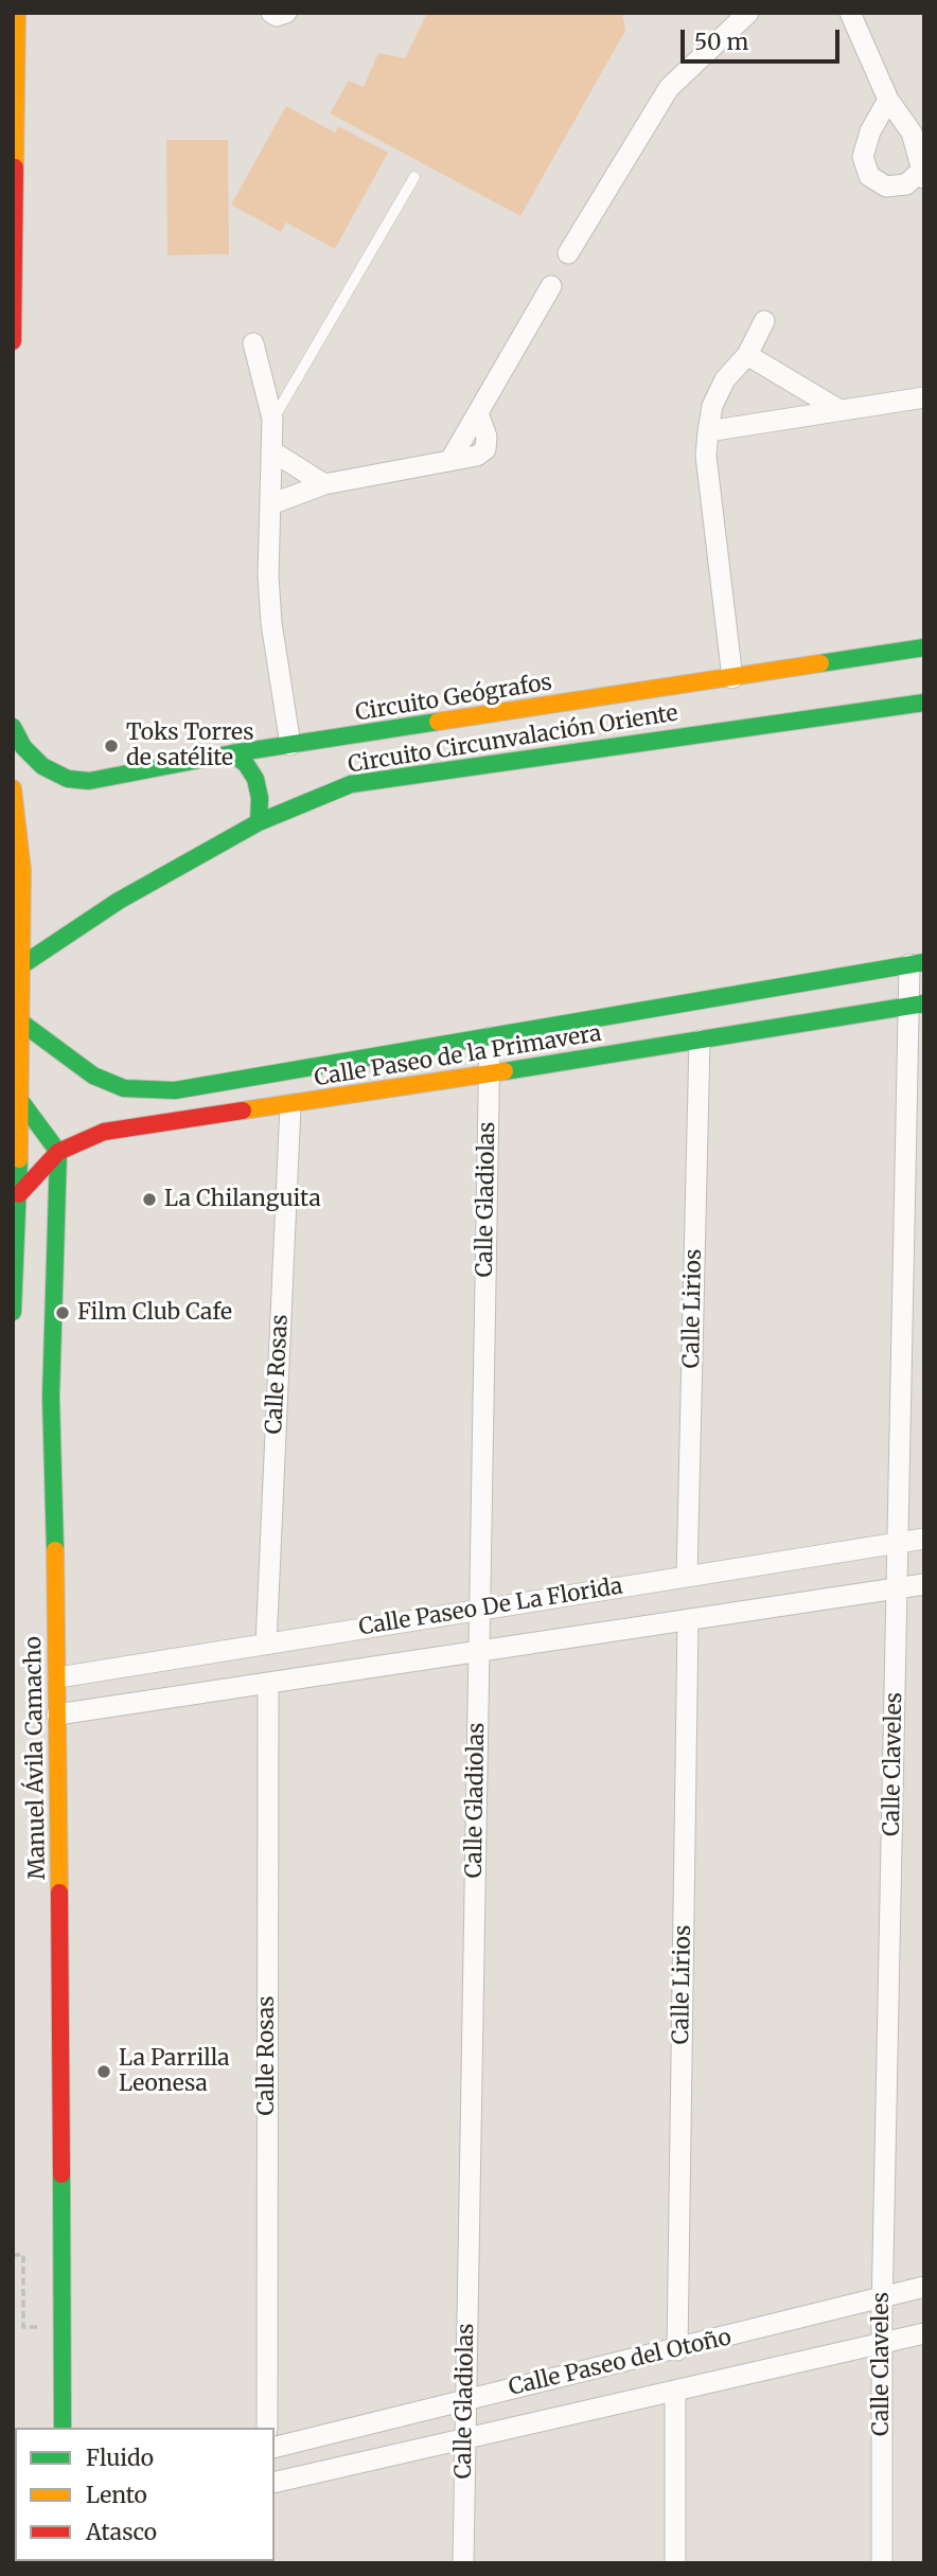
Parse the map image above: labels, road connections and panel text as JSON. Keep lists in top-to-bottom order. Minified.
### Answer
{"streets":{"street":["Circuito Geógrafos","Circuito Circunvalación Oriente","Calle Paseo de la Primavera","Calle Gladiolas","Calle Lirios","Calle Rosas","Calle Paseo De La Florida","Manuel Ávila Camacho","Calle Claveles","Calle Paseo del Otoño"]},"crossings":[["Circuito Geógrafos","Circuito Circunvalación Oriente"],["Calle Paseo de la Primavera","Calle Gladiolas"],["Calle Paseo de la Primavera","Calle Lirios"],["Calle Paseo de la Primavera","Calle Rosas"],["Calle Paseo de la Primavera","Manuel Ávila Camacho"],["Calle Paseo de la Primavera","Calle Claveles"],["Calle Gladiolas","Calle Paseo De La Florida"],["Calle Gladiolas","Calle Paseo del Otoño"],["Calle Lirios","Calle Paseo De La Florida"],["Calle Lirios","Calle Paseo del Otoño"],["Calle Rosas","Calle Paseo De La Florida"],["Calle Paseo De La Florida","Manuel Ávila Camacho"],["Calle Paseo De La Florida","Calle Claveles"],["Calle Claveles","Calle Paseo del Otoño"]],"places":["Toks Torres de satélite","La Chilanguita","Film Club Cafe","La Parrilla Leonesa"],"legend":["Fluido","Lento","Atasco"],"scale_bar":"50 m"}
